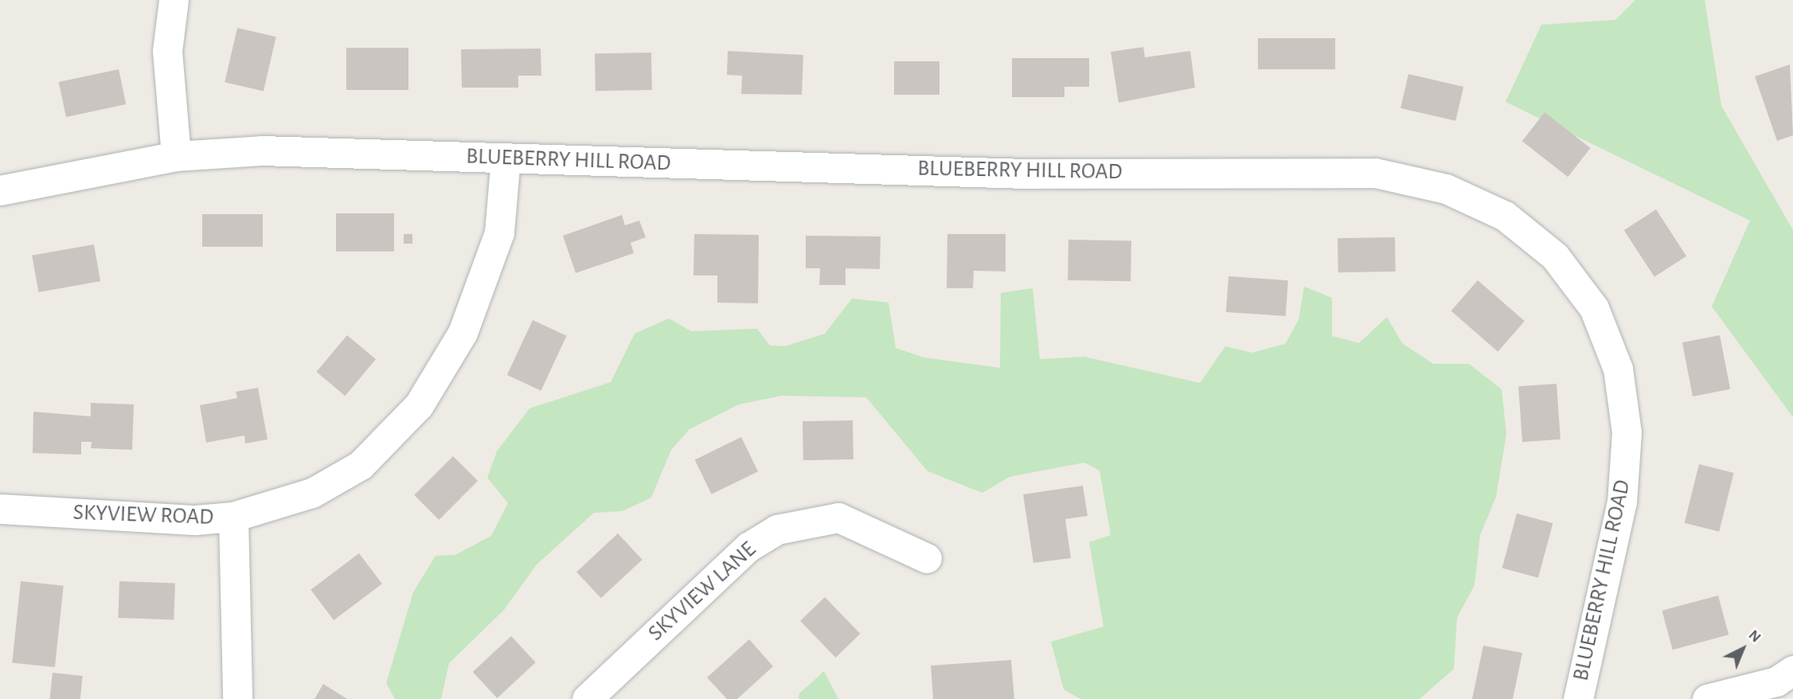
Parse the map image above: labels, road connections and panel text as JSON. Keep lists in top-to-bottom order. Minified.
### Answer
{"streets":{"street":["BLUEBERRY HILL ROAD","SKYVIEW ROAD","SKYVIEW LANE"]},"crossings":[["BLUEBERRY HILL ROAD","SKYVIEW ROAD"]],"north":"top right"}
